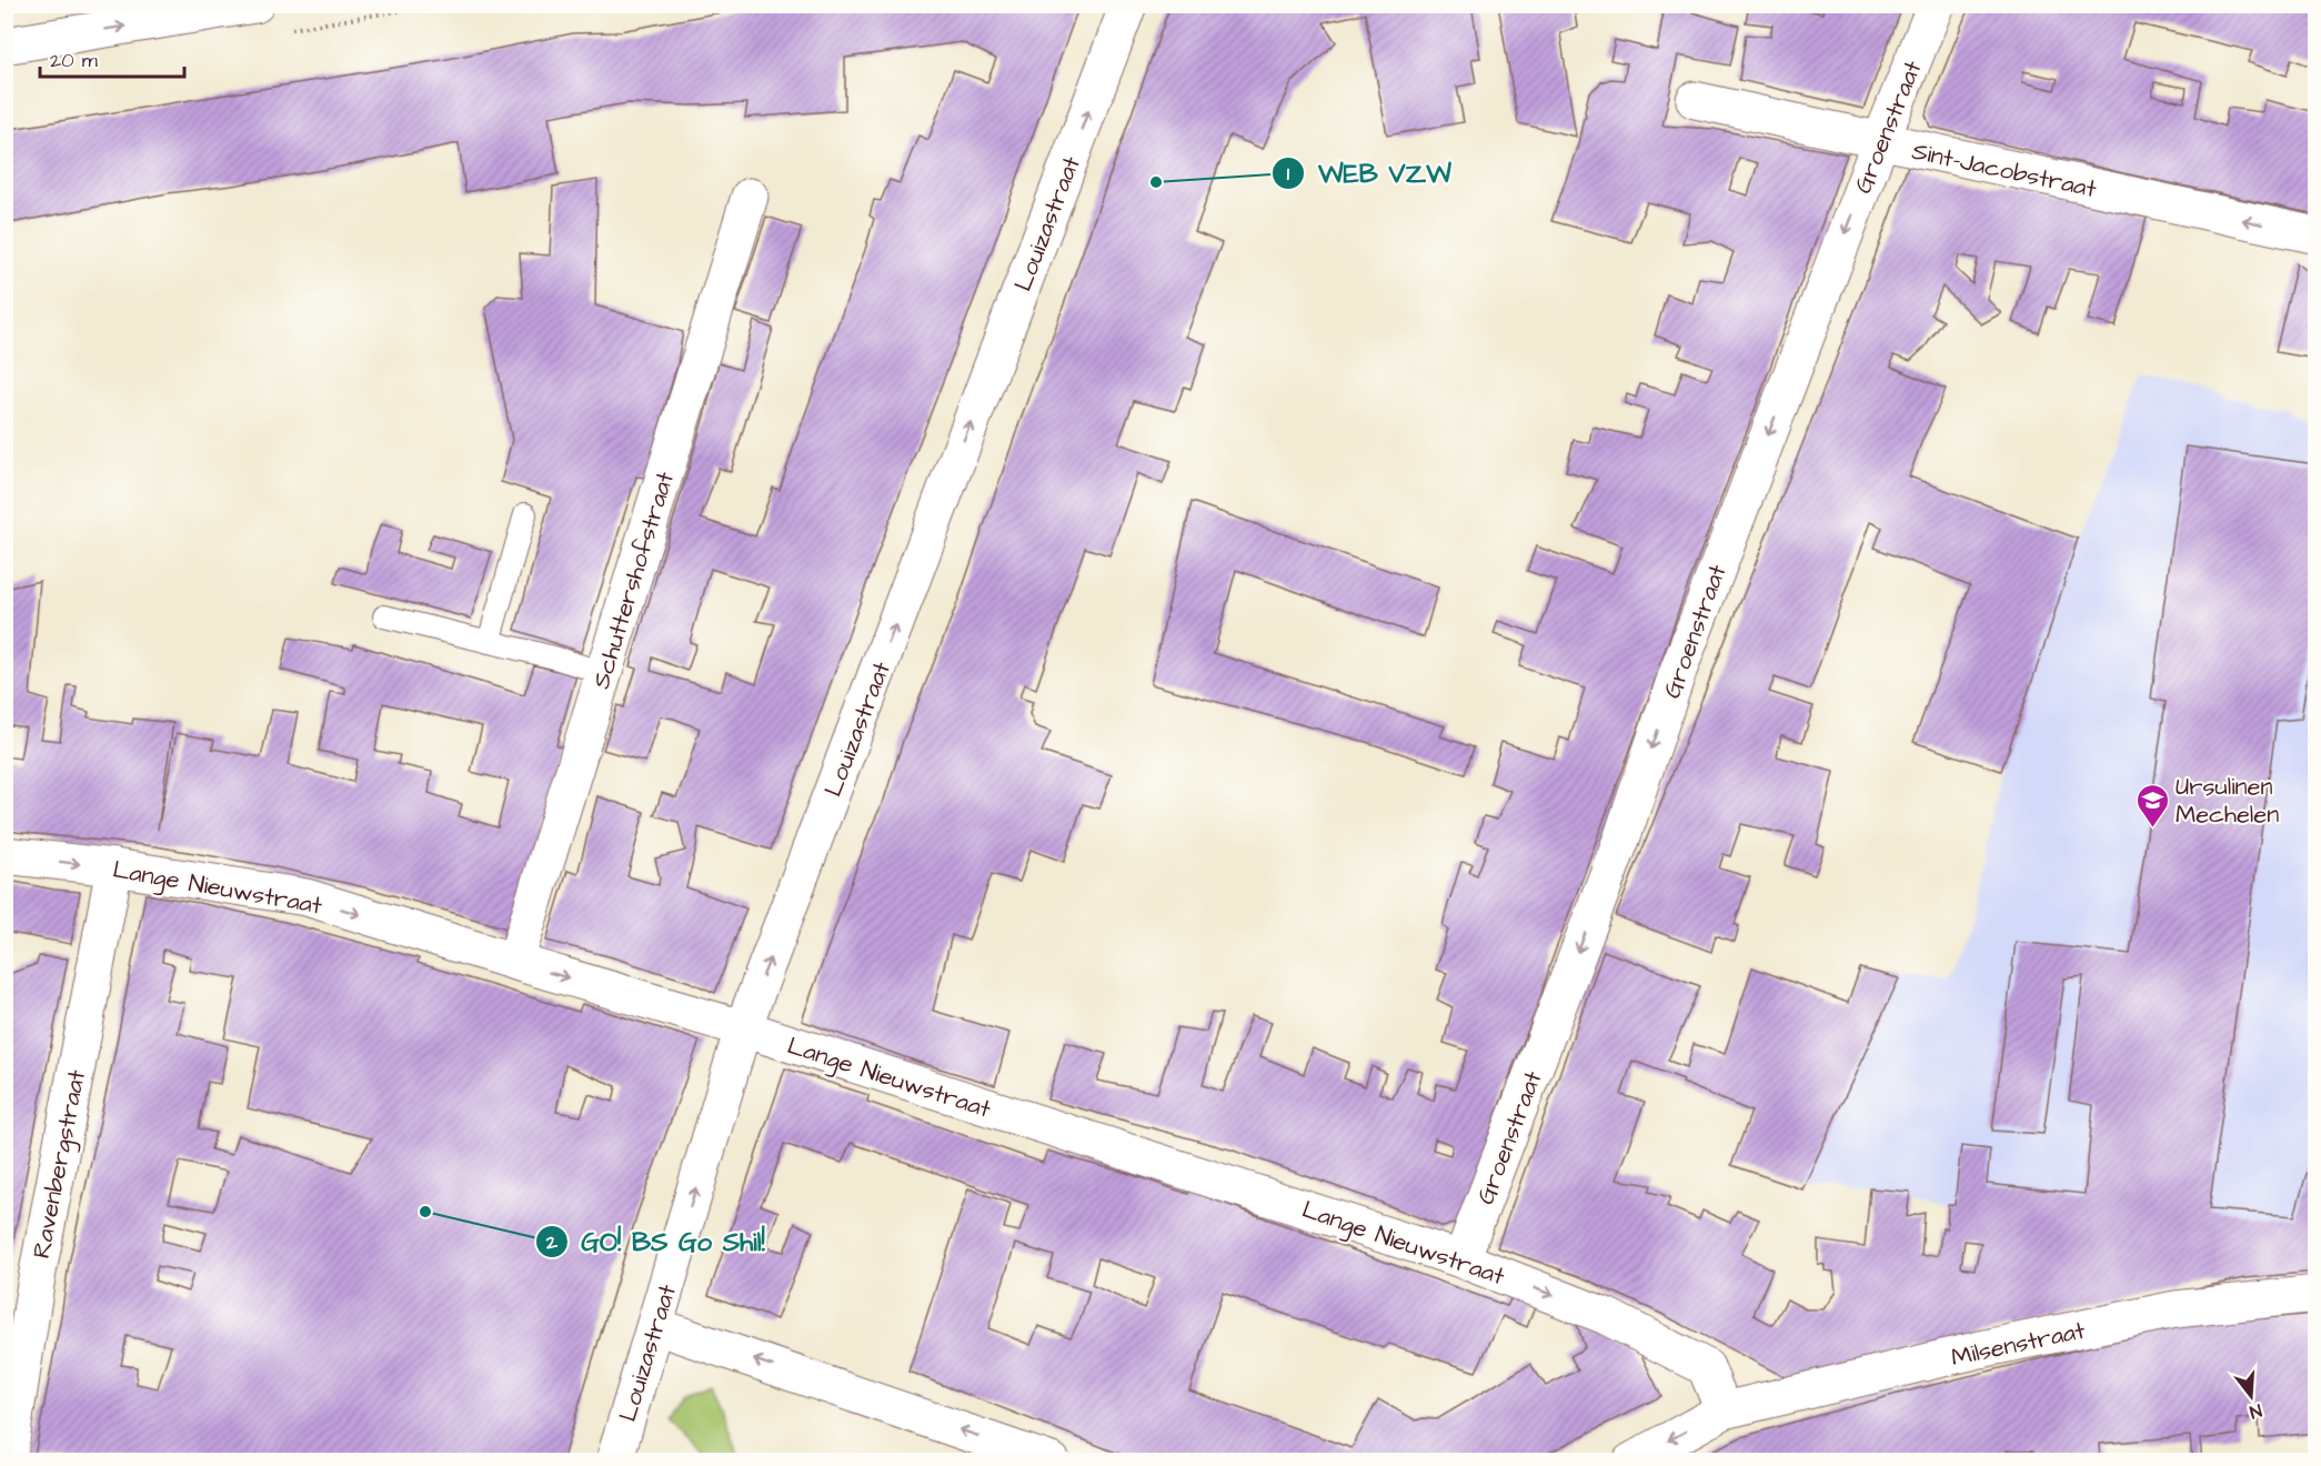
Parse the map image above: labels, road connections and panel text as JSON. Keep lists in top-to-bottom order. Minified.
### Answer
{"streets":{"street":["Groenstraat","Sint-Jacobstraat","Louizastraat","Schuttershofstraat","Lange Nieuwstraat","Ravenbergstraat","Milsenstraat"]},"crossings":[["Groenstraat","Sint-Jacobstraat"],["Groenstraat","Lange Nieuwstraat"],["Louizastraat","Lange Nieuwstraat"],["Schuttershofstraat","Lange Nieuwstraat"],["Lange Nieuwstraat","Ravenbergstraat"],["Lange Nieuwstraat","Milsenstraat"]],"one_way":["Groenstraat","Sint-Jacobstraat","Louizastraat","Lange Nieuwstraat"],"places":{"other":["WEB VZW","GO! BS Go Shil!"],"school or university":["Ursulinen Mechelen"]},"scale_bar":"20 m","north":"bottom"}
